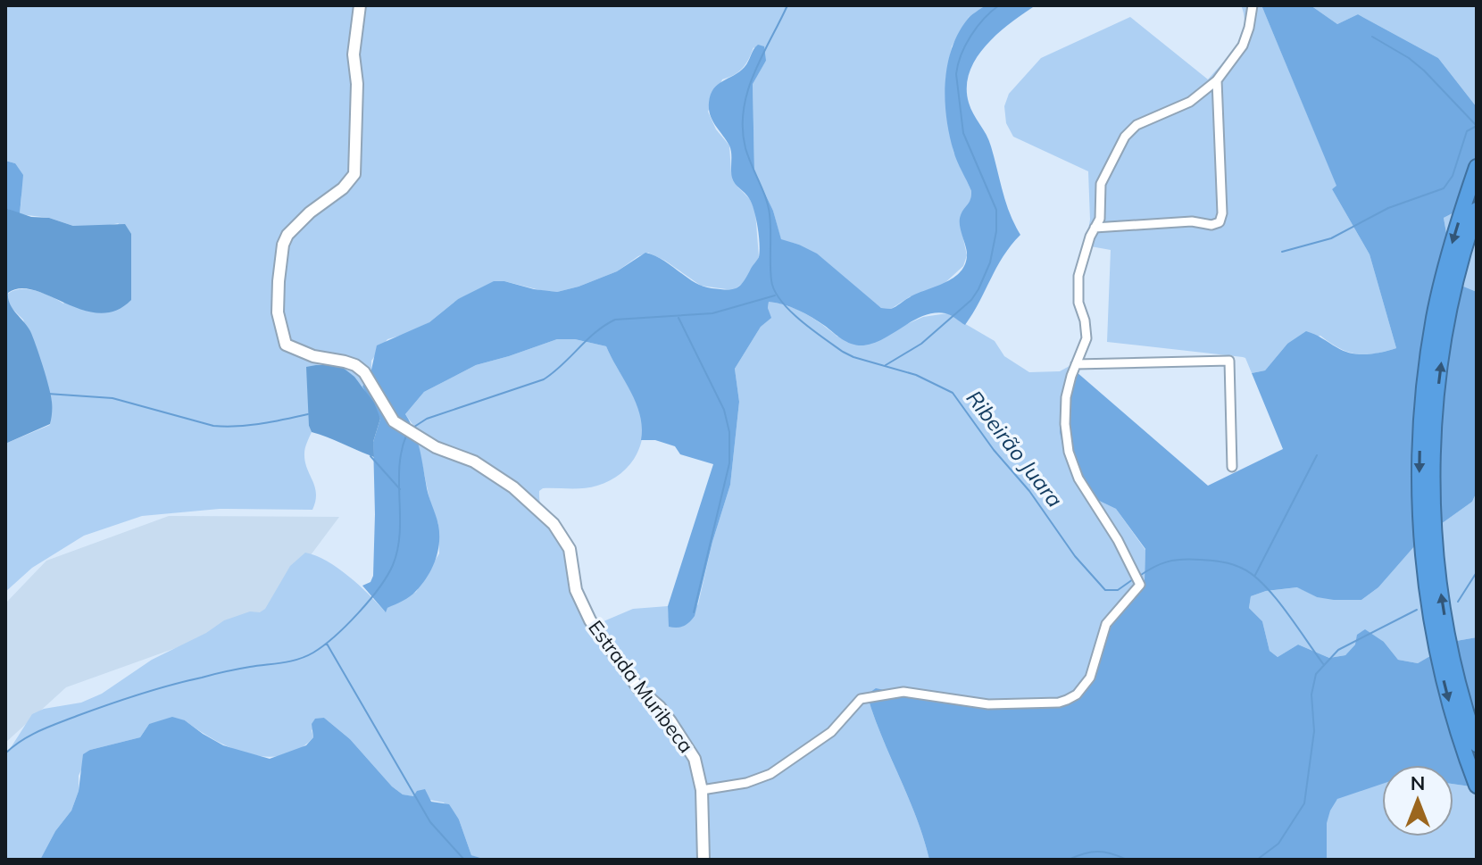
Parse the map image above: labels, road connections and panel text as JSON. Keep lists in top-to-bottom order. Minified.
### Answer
{"streets":{"street":["Estrada Muribeca"]},"water":["Ribeirão Juara"],"north":"top"}
